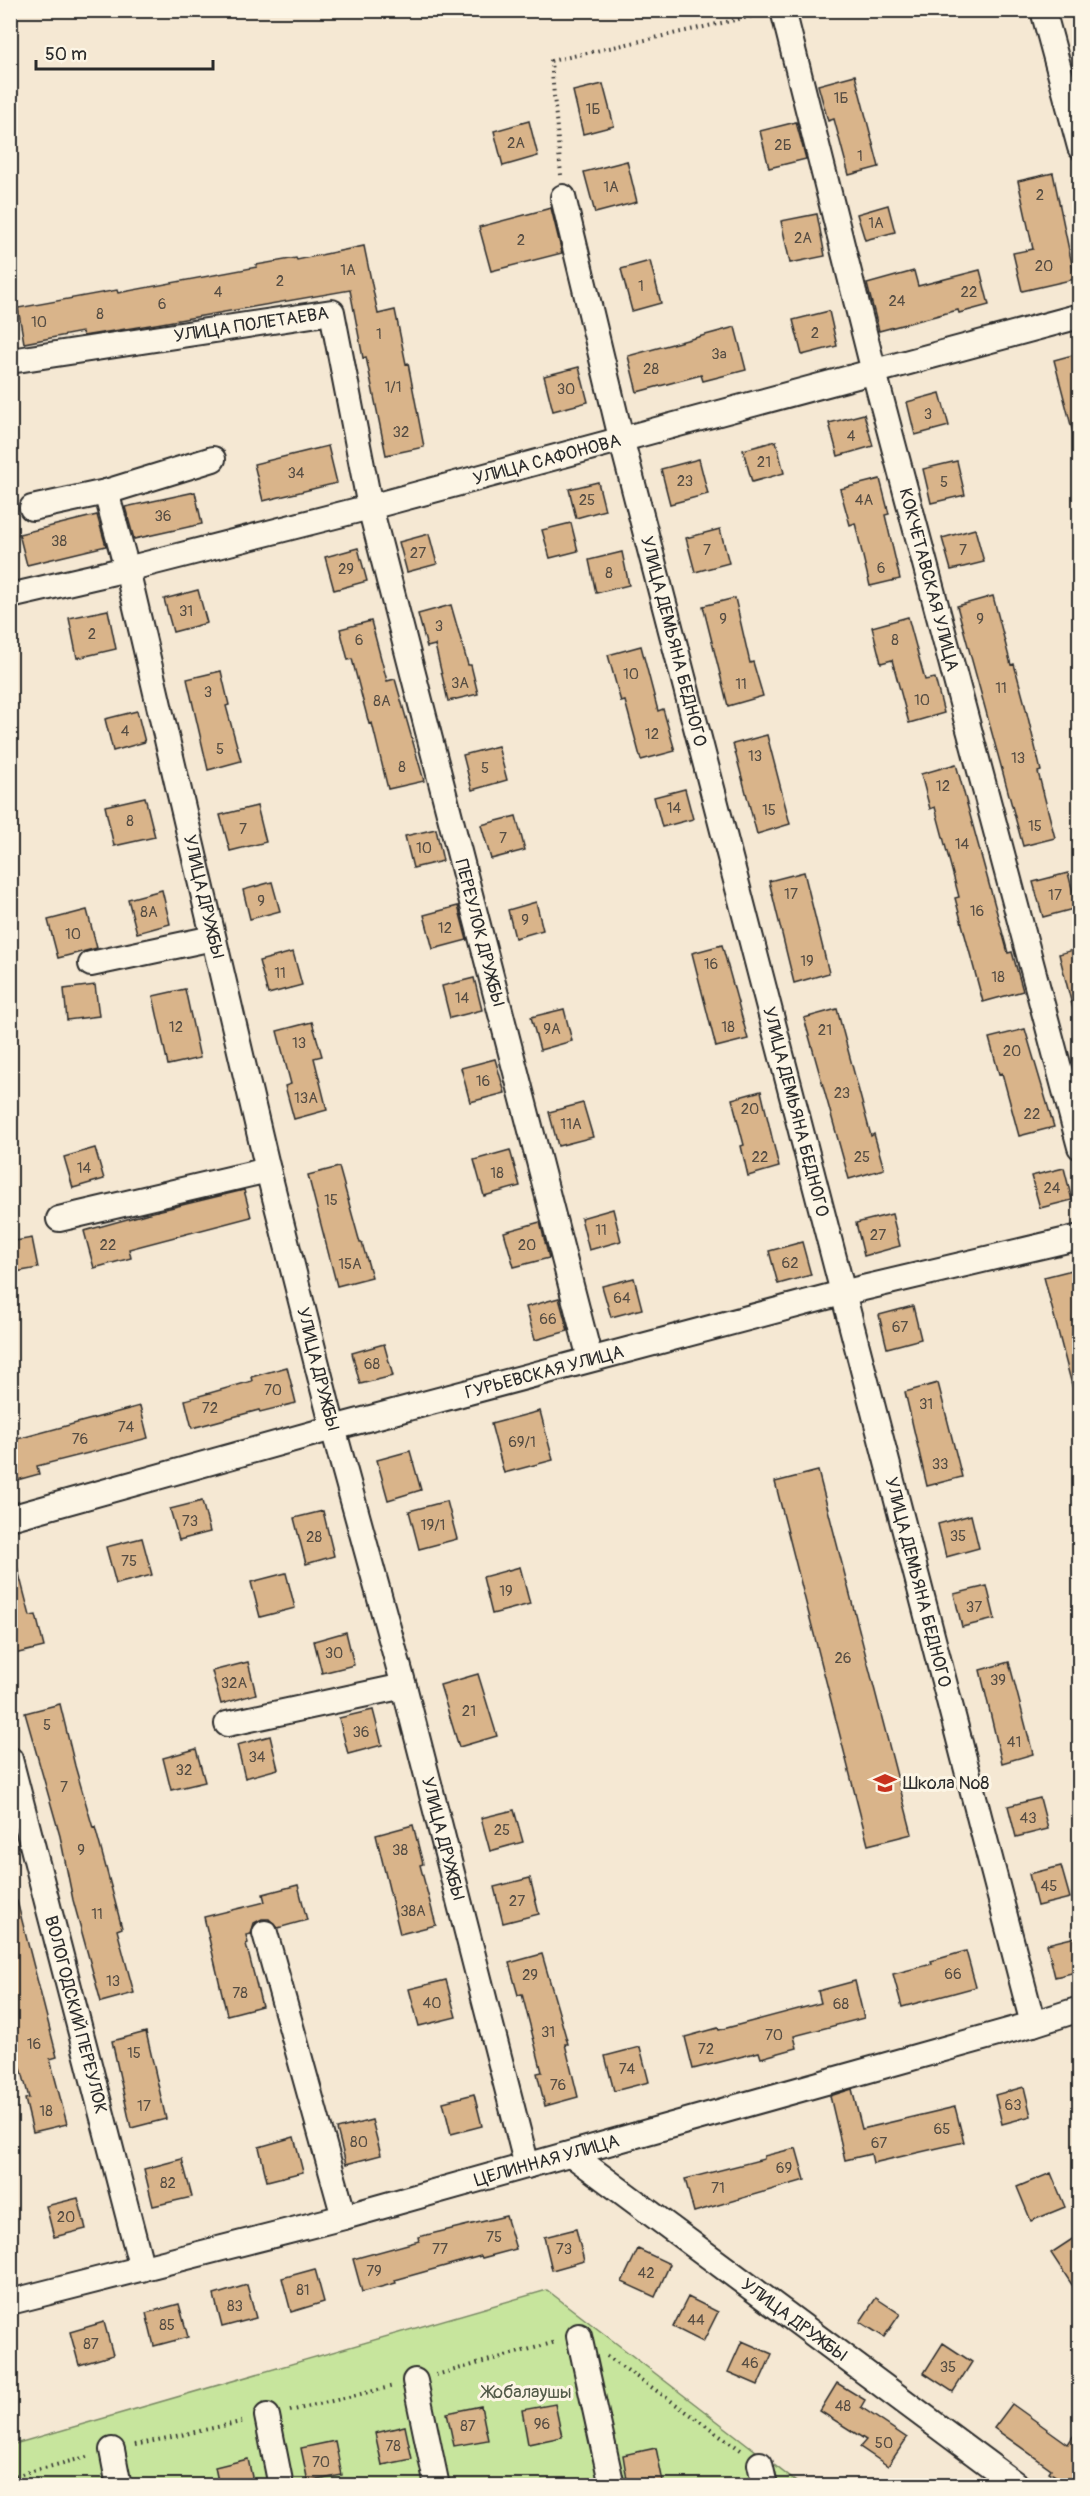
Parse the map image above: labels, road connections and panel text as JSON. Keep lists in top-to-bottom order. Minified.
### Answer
{"streets":{"street":["УЛИЦА ПОЛЕТАЕВА","УЛИЦА САФОНОВА","КОКЧЕТАВСКАЯ УЛИЦА","УЛИЦА ДЕМЬЯНА БЕДНОГО","УЛИЦА ДРУЖБЫ","ПЕРЕУЛОК ДРУЖБЫ","ГУРЬЕВСКАЯ УЛИЦА","ВОЛОГОДСКИЙ ПЕРЕУЛОК","ЦЕЛИННАЯ УЛИЦА"]},"crossings":[["УЛИЦА ПОЛЕТАЕВА","УЛИЦА САФОНОВА"],["УЛИЦА ПОЛЕТАЕВА","ПЕРЕУЛОК ДРУЖБЫ"],["УЛИЦА САФОНОВА","КОКЧЕТАВСКАЯ УЛИЦА"],["УЛИЦА САФОНОВА","УЛИЦА ДЕМЬЯНА БЕДНОГО"],["УЛИЦА САФОНОВА","УЛИЦА ДРУЖБЫ"],["УЛИЦА САФОНОВА","ПЕРЕУЛОК ДРУЖБЫ"],["УЛИЦА ДЕМЬЯНА БЕДНОГО","ГУРЬЕВСКАЯ УЛИЦА"],["УЛИЦА ДЕМЬЯНА БЕДНОГО","ЦЕЛИННАЯ УЛИЦА"],["УЛИЦА ДРУЖБЫ","ГУРЬЕВСКАЯ УЛИЦА"],["УЛИЦА ДРУЖБЫ","ЦЕЛИННАЯ УЛИЦА"],["ПЕРЕУЛОК ДРУЖБЫ","ГУРЬЕВСКАЯ УЛИЦА"],["ВОЛОГОДСКИЙ ПЕРЕУЛОК","ЦЕЛИННАЯ УЛИЦА"]],"parks":["Жобалаушы"],"places":{"school or university":["Школа №8"]},"house_numbers":["1Б","1Б","2А","2Б","1","1А","2","1А","2А","2","20","1А","2","1","4","22","24","6","8","10","2","1","3а","28","1/1","30","3","32","4","21","34","23","5","25","4А","36","38","7","7","27","6","29","8","31","9","9","3","2","6","8","10","3А","11","11","3","10","8А","4","12","5","13","13","8","5","12","14","15","8","15","7","7","14","10","17","17","9","16","8А","9","12","10","19","16","11","18","14","12","18","9А","21","13","20","16","23","13А","20","22","11А","22","25","14","18","24","15","11","27","22","20","62","15А","64","66","67","68","70","31","72","74","76","69/1","33","73","19/1","35","28","75","19","37","30","26","39","32А","21","5","36","41","34","32","7","43","25","9","38","45","27","38А","11","66","29","13","78","40","68","31","70","16","72","15","74","76","63","17","18","65","80","67","69","82","71","20","75","77","73","79","42","81","83","44","85","87","46","35","48","96","87","50","78","70"],"scale_bar":"50 m"}
